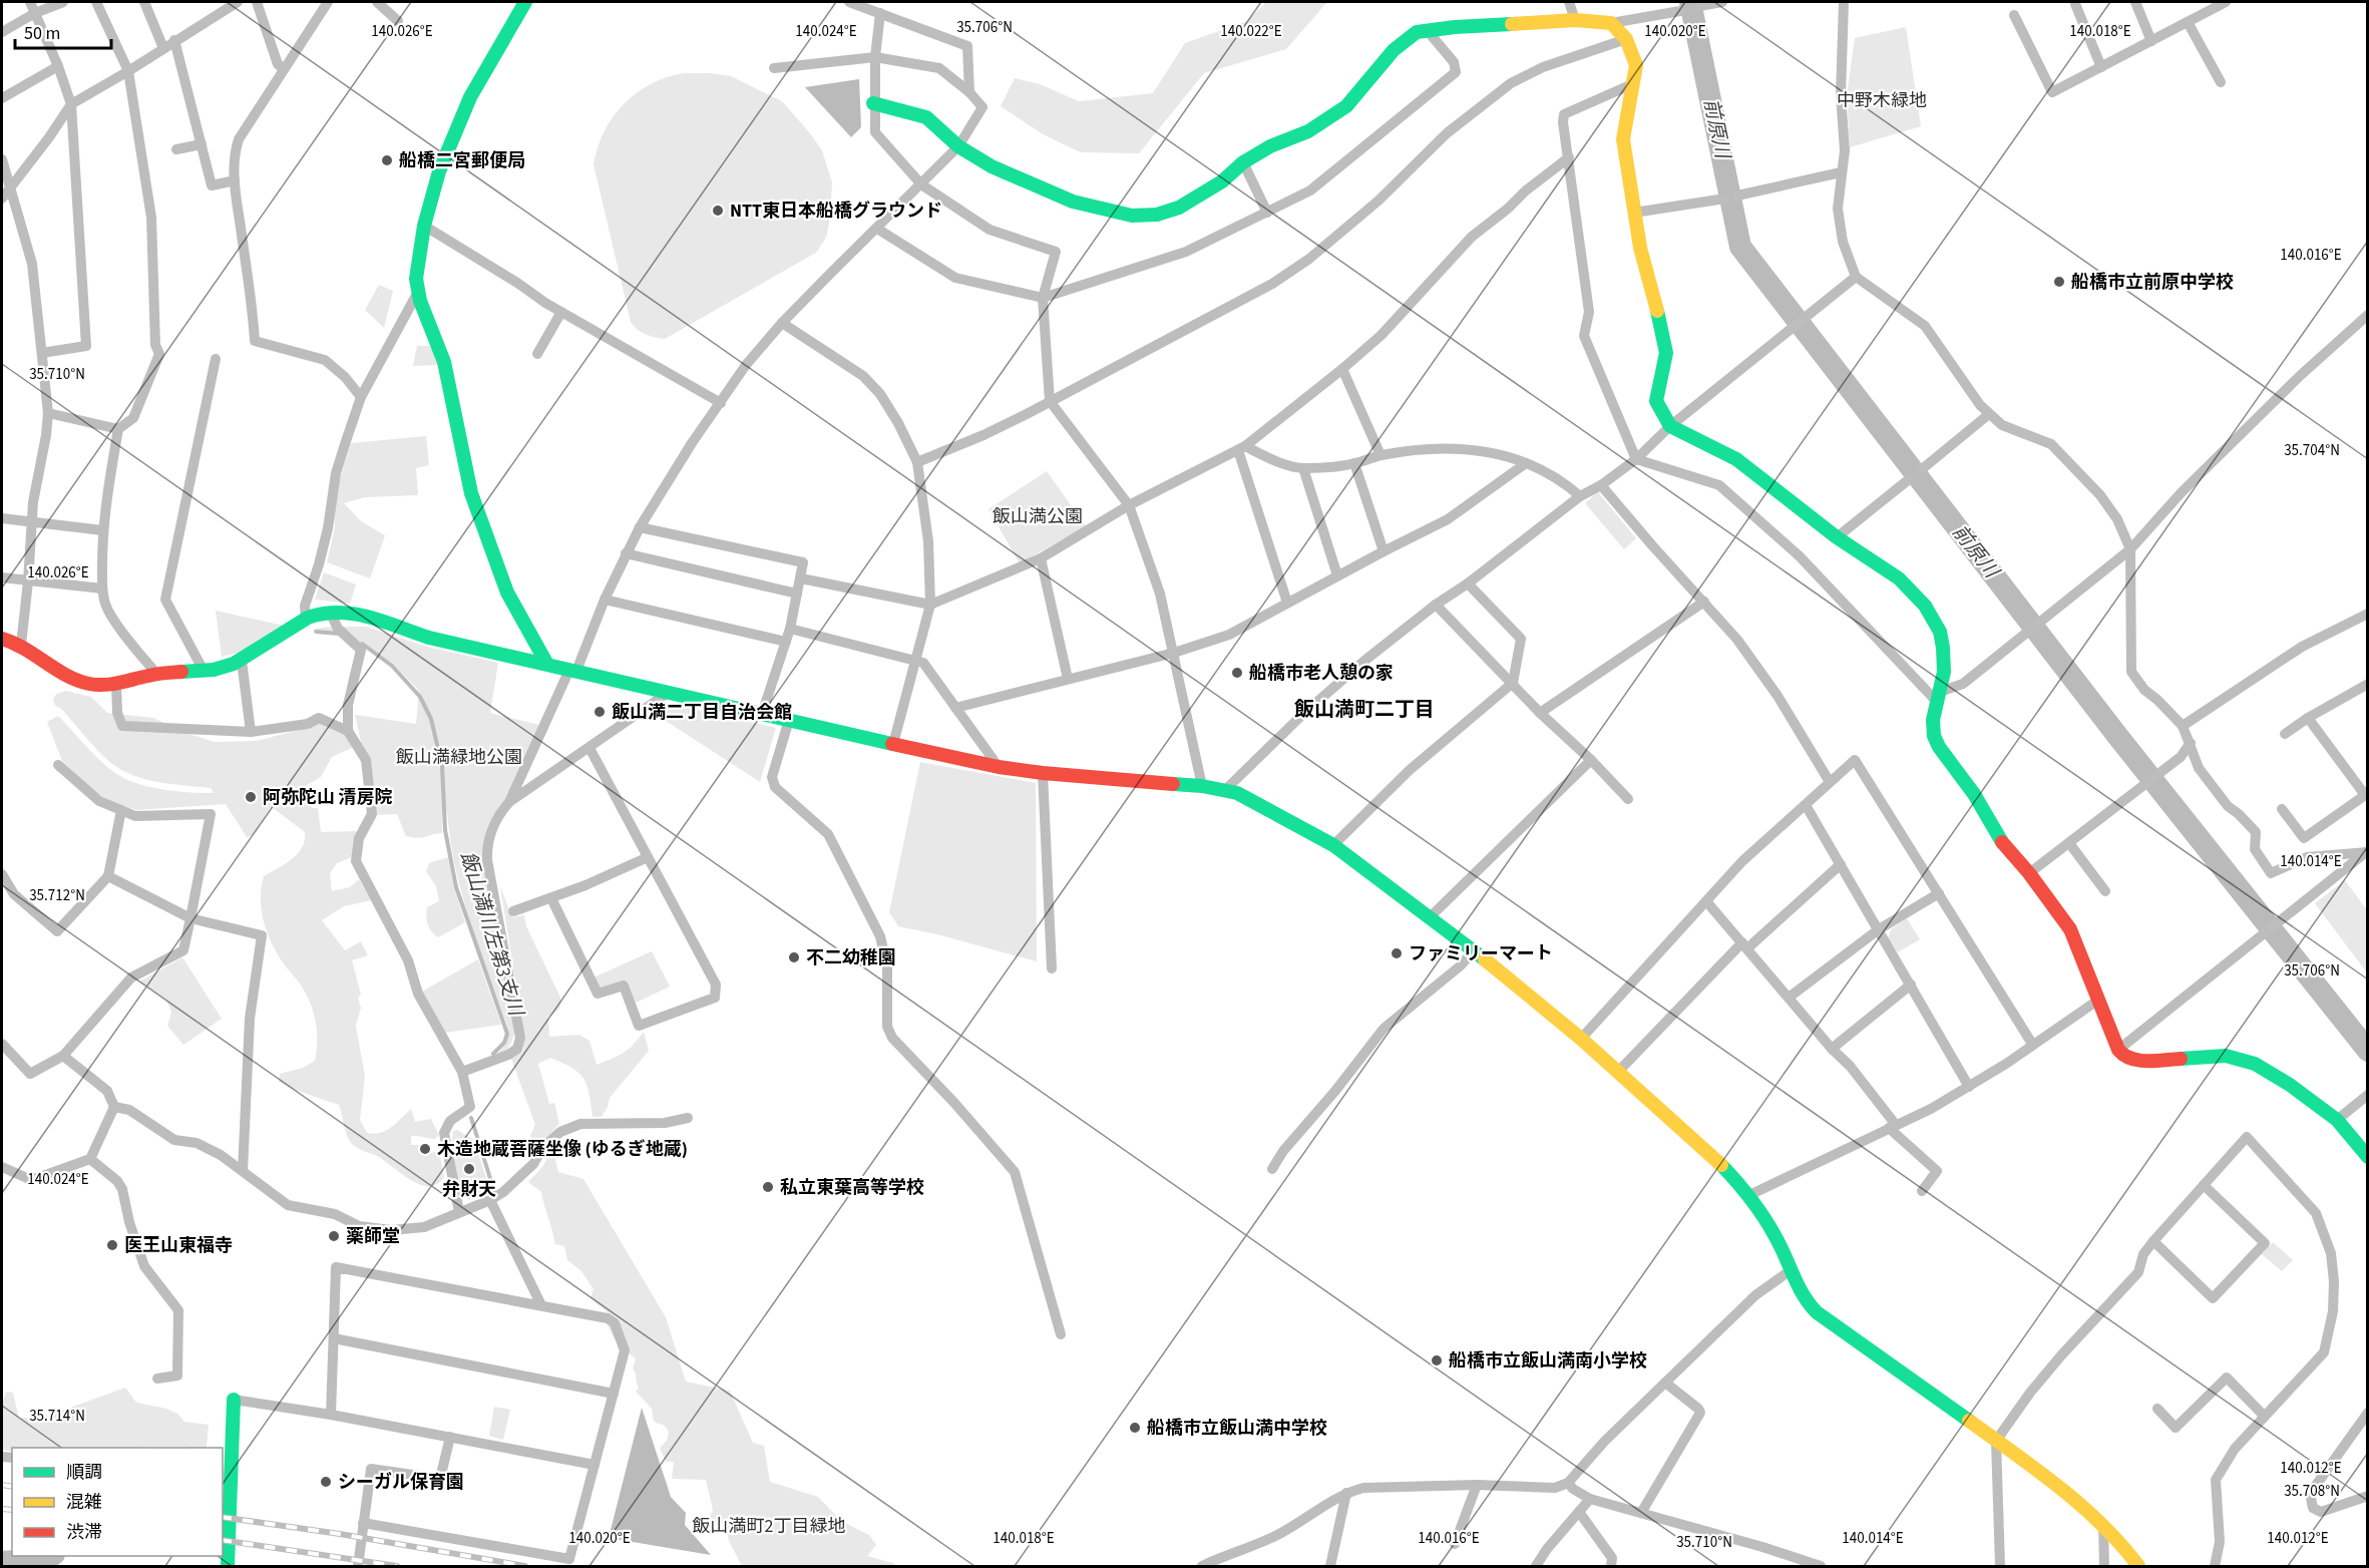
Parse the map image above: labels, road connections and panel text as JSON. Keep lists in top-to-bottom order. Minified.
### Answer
{"districts":["飯山満町二丁目"],"water":["前原川","飯山満川左第3支川"],"parks":["中野木緑地","飯山満公園","飯山満緑地公園","飯山満町2丁目緑地"],"places":["船橋二宮郵便局","NTT東日本船橋グラウンド","船橋市立前原中学校","船橋市老人憩の家","飯山満二丁目自治会館","阿弥陀山 清房院","ファミリーマート","不二幼稚園","木造地蔵菩薩坐像 (ゆるぎ地蔵)","弁財天","私立東葉高等学校","薬師堂","医王山東福寺","船橋市立飯山満南小学校","船橋市立飯山満中学校","シーガル保育園"],"legend":["順調","混雑","渋滞"],"scale_bar":"50 m","coordinates":["35.706°N","140.026°E","140.024°E","140.022°E","140.020°E","140.018°E","140.016°E","35.710°N","35.704°N","140.014°E","35.712°N","35.714°N","140.012°E","35.708°N"]}
